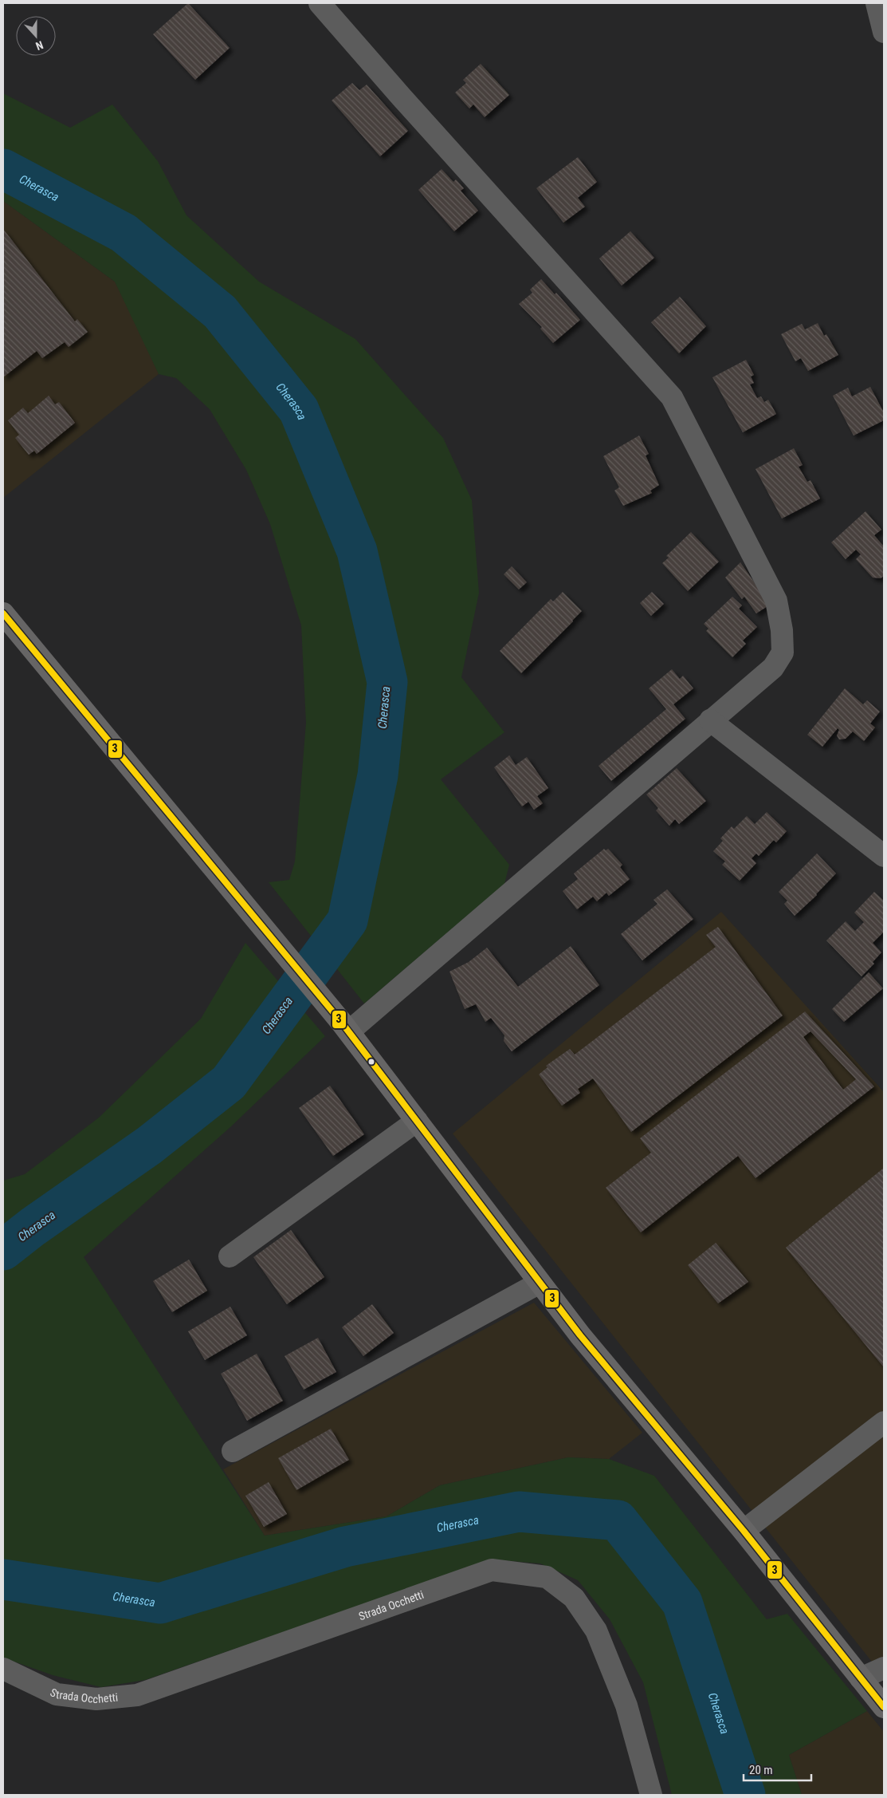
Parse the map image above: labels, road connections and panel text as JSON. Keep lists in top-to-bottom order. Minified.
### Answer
{"streets":{"street":["Strada Occhetti"]},"water":["Cherasca"],"lines":["transit line 3"],"scale_bar":"20 m","north":"bottom"}
